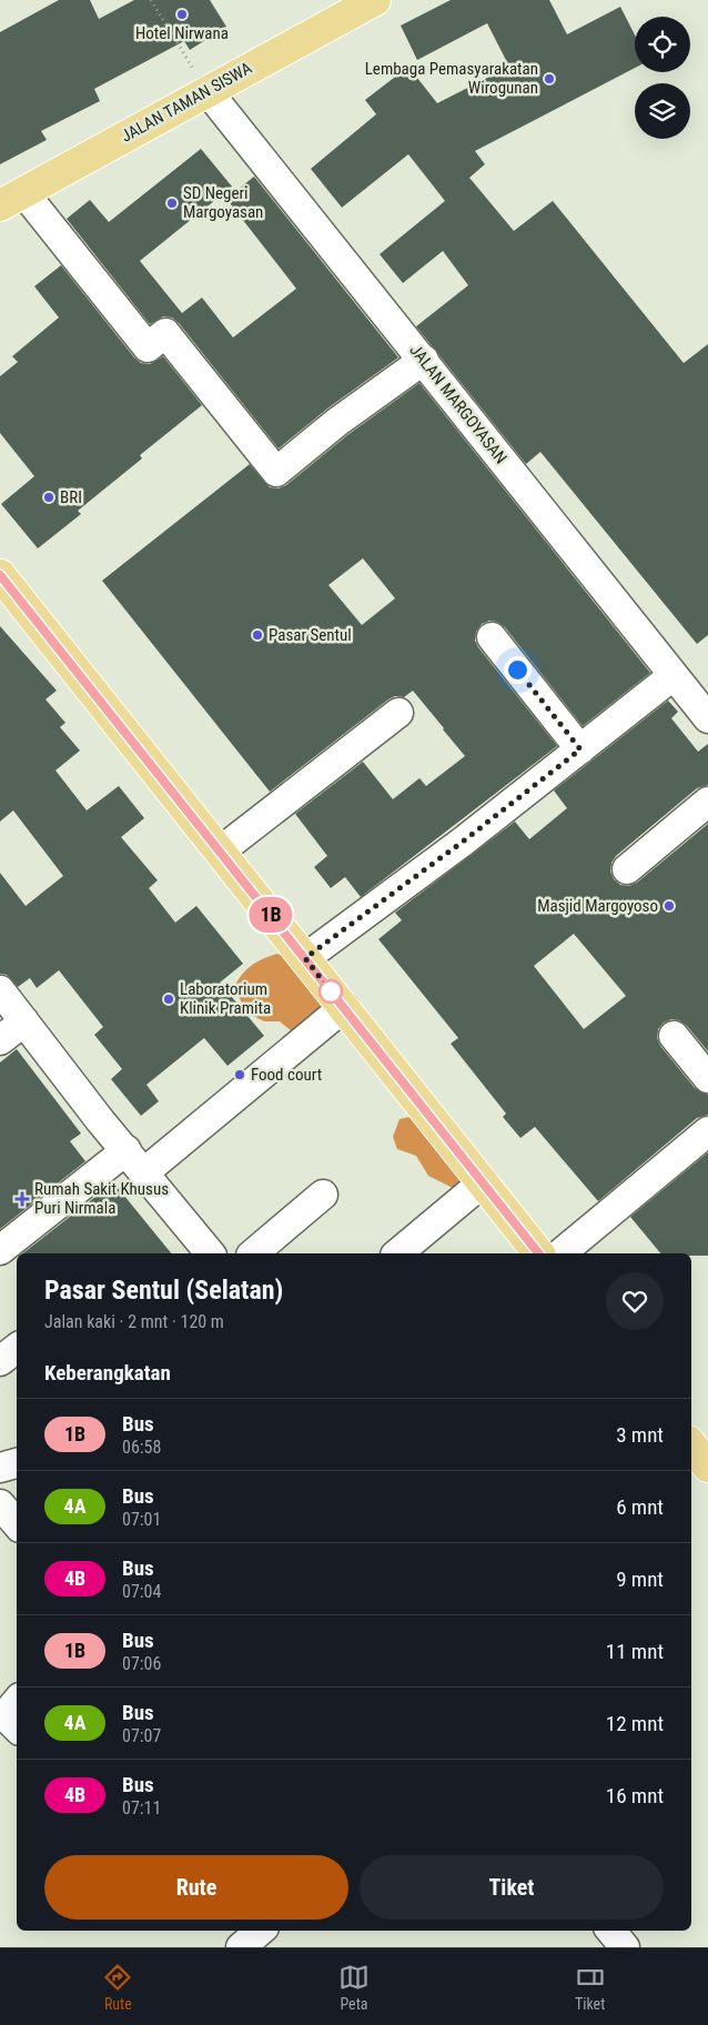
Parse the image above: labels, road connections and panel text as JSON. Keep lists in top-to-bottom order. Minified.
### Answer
{"streets":{"main road":["JALAN TAMAN SISWA"],"street":["JALAN MARGOYASAN"]},"crossings":[["JALAN TAMAN SISWA","JALAN MARGOYASAN"]],"places":{"other":["Hotel Nirwana","Lembaga Pemasyarakatan Wirogunan","SD Negeri Margoyasan","BRI","Pasar Sentul","Masjid Margoyoso","Laboratorium Klinik Pramita","Food court"],"health":["Rumah Sakit Khusus Puri Nirmala"]},"lines":["bus line 1B"],"page":{"on_map":"1B","heading":[["Pasar Sentul (Selatan)","Jalan kaki · 2 mnt · 120 m"],"Keberangkatan"],"list":[{"mark":"1B","name":"Bus","note":"06:58","value":"3 mnt"},{"mark":"4A","name":"Bus","note":"07:01","value":"6 mnt"},{"mark":"4B","name":"Bus","note":"07:04","value":"9 mnt"},{"mark":"1B","name":"Bus","note":"07:06","value":"11 mnt"},{"mark":"4A","name":"Bus","note":"07:07","value":"12 mnt"},{"mark":"4B","name":"Bus","note":"07:11","value":"16 mnt"}],"buttons":["Rute","Tiket"],"tabs":["Rute","Peta","Tiket"]}}
